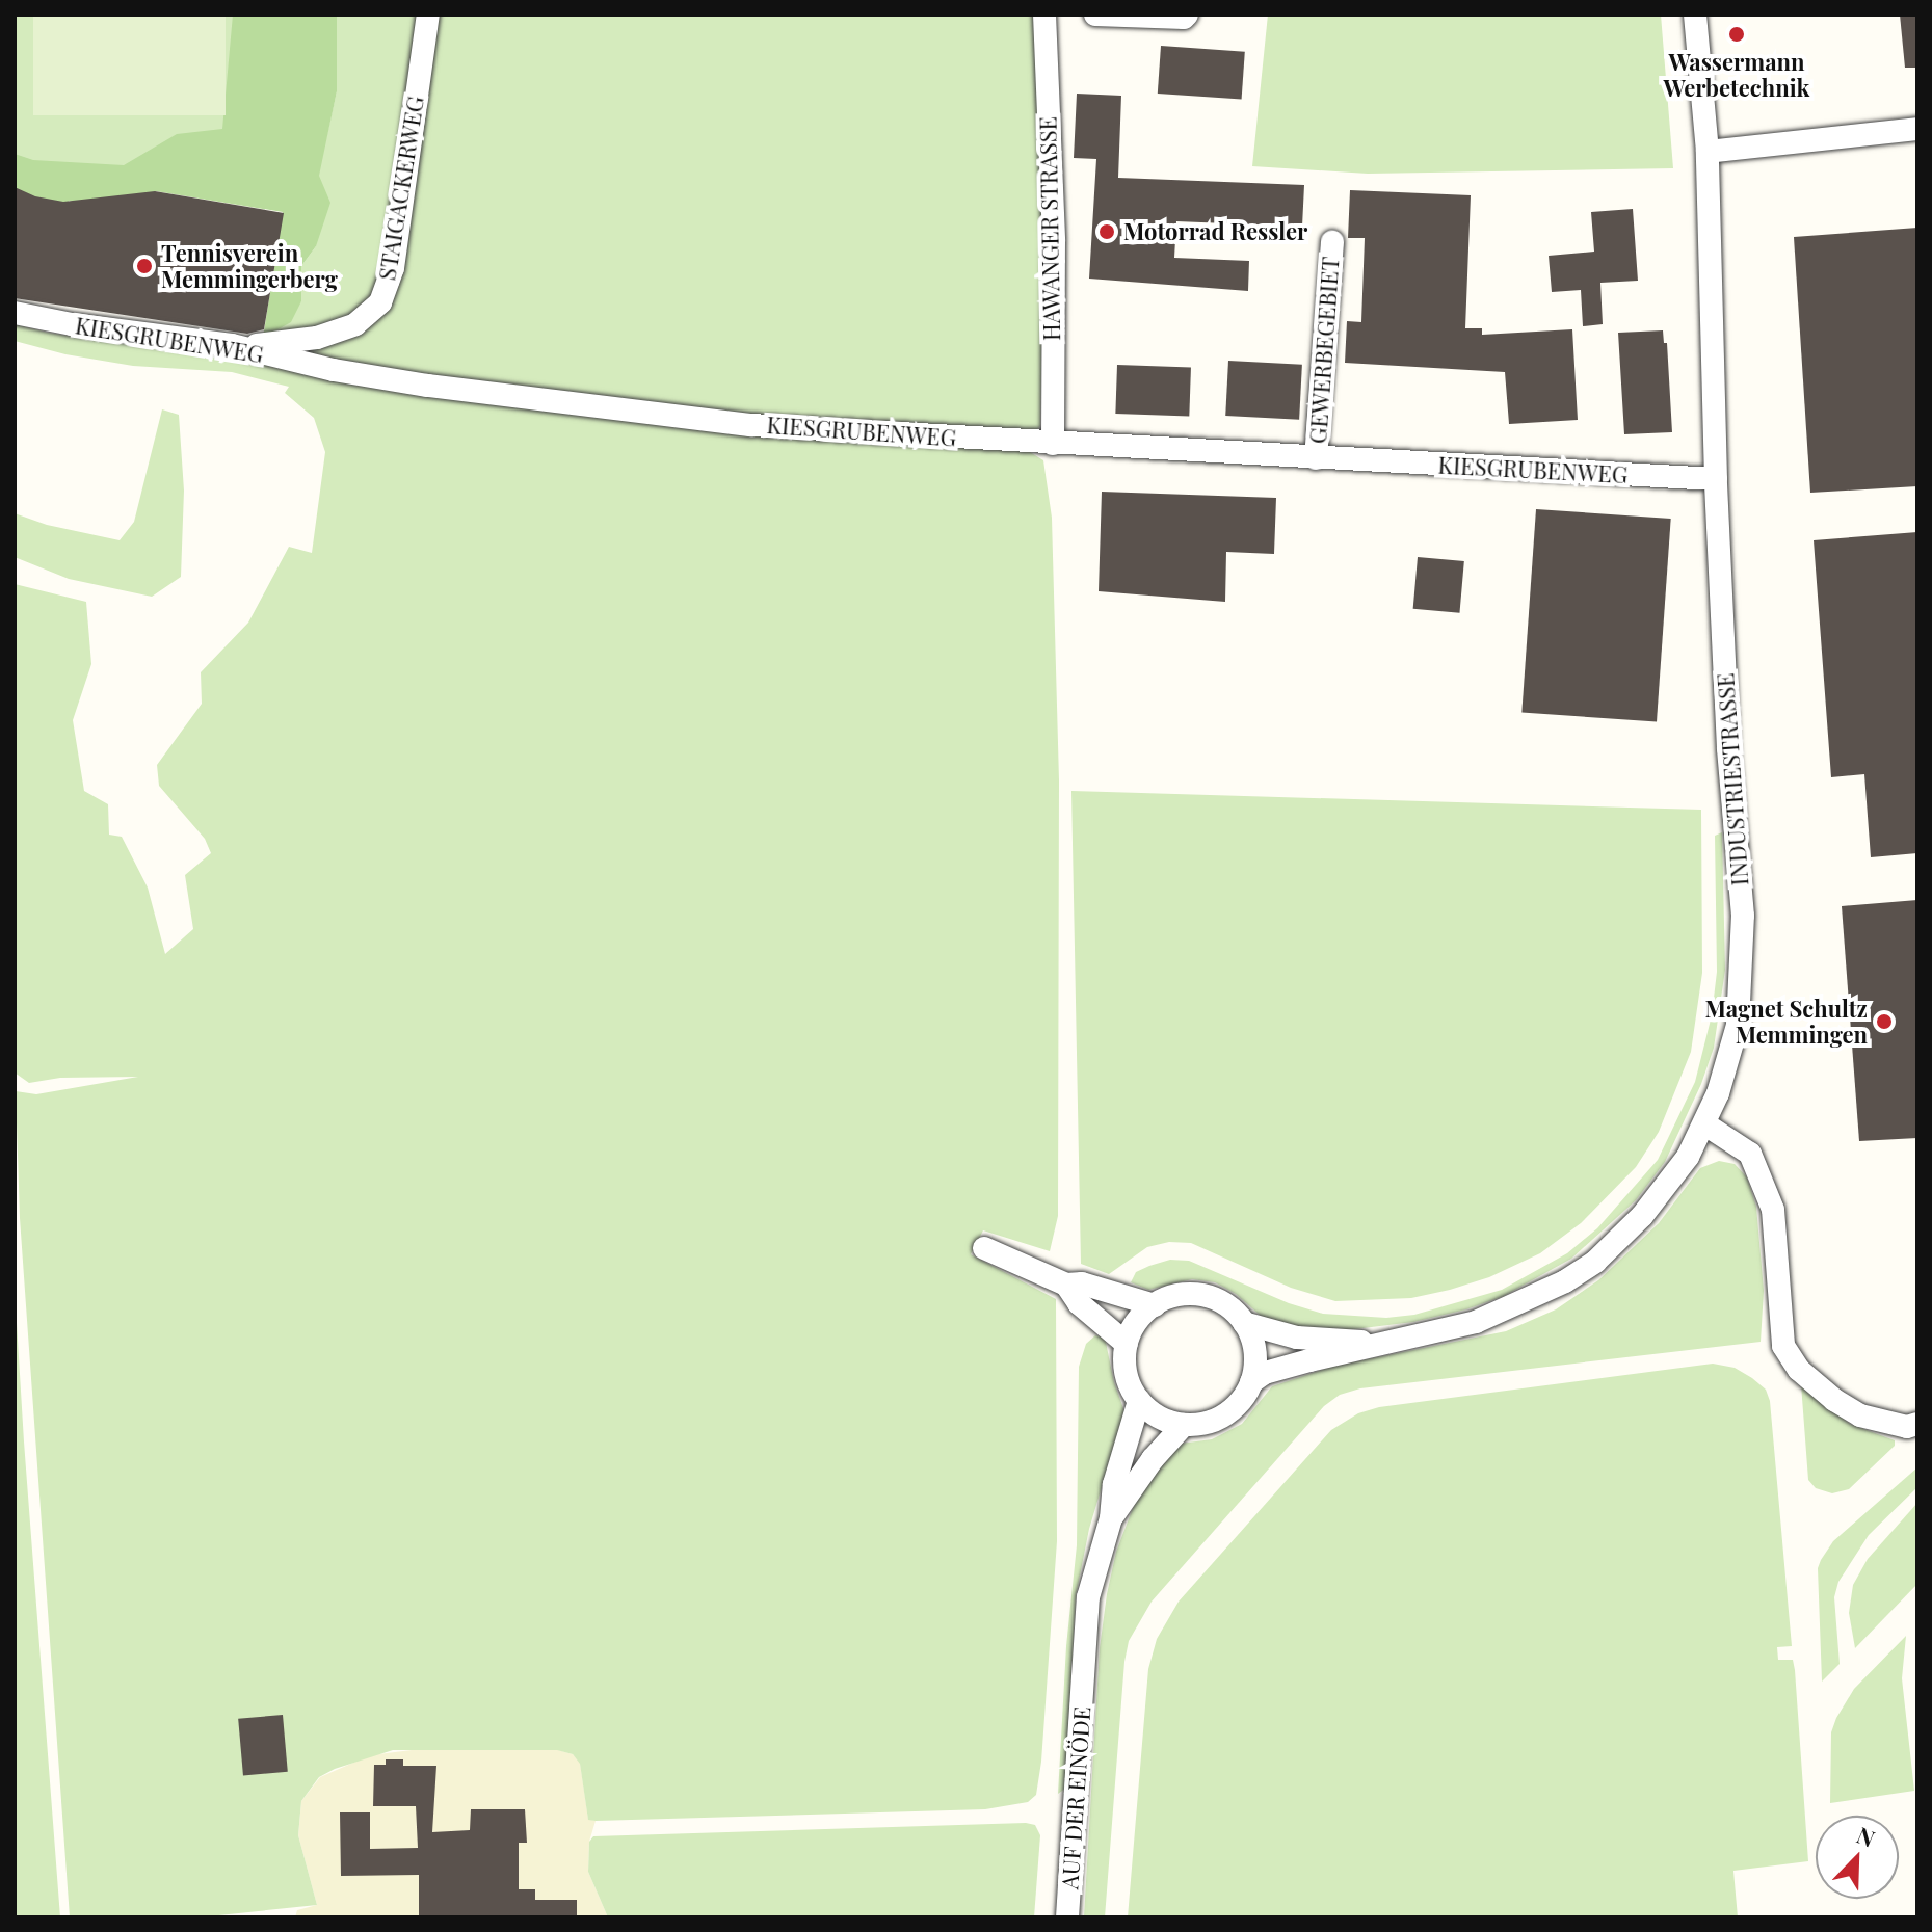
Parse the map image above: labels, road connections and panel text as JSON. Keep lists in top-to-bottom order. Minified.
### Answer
{"streets":{"street":["STAIGACKERWEG","HAWANGER STRASSE","KIESGRUBENWEG","GEWERBEGEBIET","INDUSTRIESTRASSE","AUF DER EINÖDE"]},"crossings":[["STAIGACKERWEG","KIESGRUBENWEG"],["HAWANGER STRASSE","KIESGRUBENWEG"],["KIESGRUBENWEG","GEWERBEGEBIET"],["KIESGRUBENWEG","INDUSTRIESTRASSE"]],"places":["Wassermann Werbetechnik","Motorrad Ressler","Tennisverein Memmingerberg","Magnet Schultz Memmingen"],"north":"top right"}
